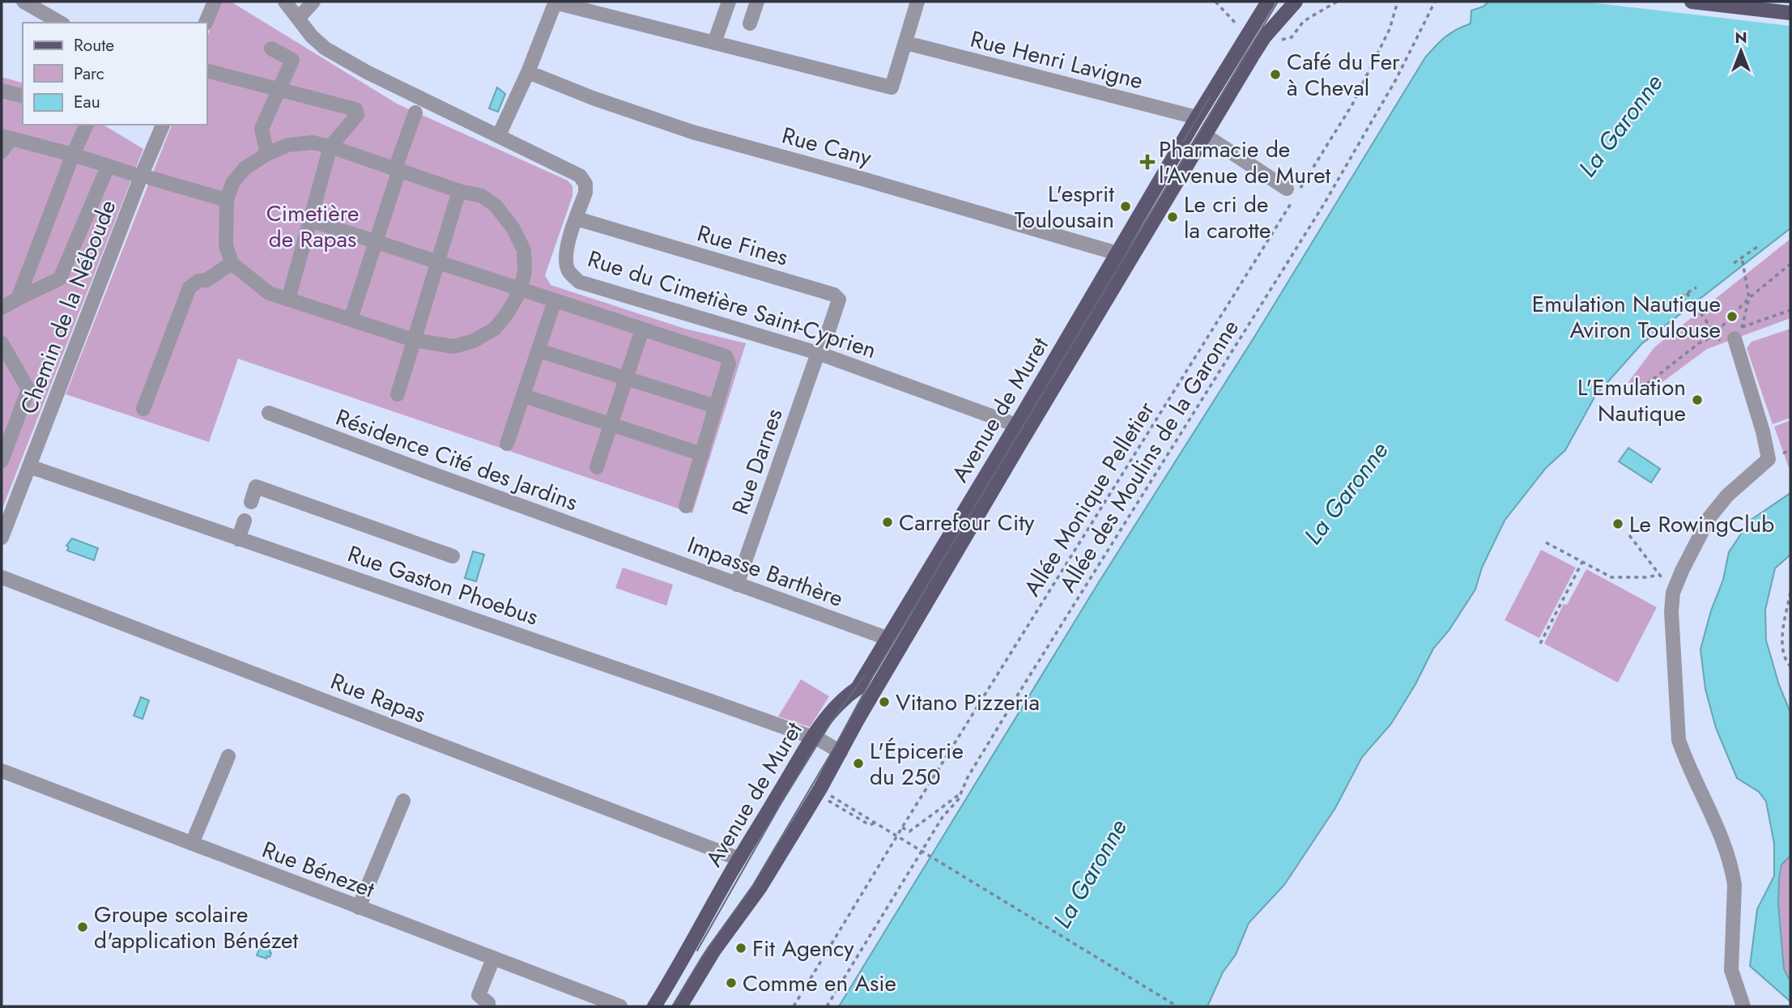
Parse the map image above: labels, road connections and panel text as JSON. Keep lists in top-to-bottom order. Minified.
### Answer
{"streets":{"main road":["Avenue de Muret"],"street":["Rue Henri Lavigne","Rue Cany","Rue Fines","Rue du Cimetière Saint-Cyprien","Chemin de la Néboude","Résidence Cité des Jardins","Rue Darnes","Impasse Barthère","Rue Gaston Phoebus","Rue Rapas","Rue Bénezet"],"path":["Allée des Moulins de la Garonne","Allée Monique Pelletier"]},"crossings":[["Rue Henri Lavigne","Avenue de Muret"],["Rue Cany","Avenue de Muret"],["Rue Fines","Rue du Cimetière Saint-Cyprien"],["Rue Fines","Rue Darnes"],["Rue du Cimetière Saint-Cyprien","Avenue de Muret"],["Rue du Cimetière Saint-Cyprien","Rue Darnes"],["Chemin de la Néboude","Rue Gaston Phoebus"],["Avenue de Muret","Impasse Barthère"],["Avenue de Muret","Rue Gaston Phoebus"],["Avenue de Muret","Rue Rapas"],["Résidence Cité des Jardins","Impasse Barthère"],["Rue Darnes","Impasse Barthère"]],"water":["La Garonne"],"parks":["Cimetière de Rapas"],"places":{"other":["Café du Fer à Cheval","L'esprit Toulousain","Le cri de la carotte","Emulation Nautique Aviron Toulouse","L'Emulation Nautique","Carrefour City","Le RowingClub","Vitano Pizzeria","L'Épicerie du 250","Groupe scolaire d'application Bénézet","Fit Agency","Comme en Asie"],"health":["Pharmacie de l'Avenue de Muret"]},"legend":["Route","Parc","Eau"],"north":"top"}
